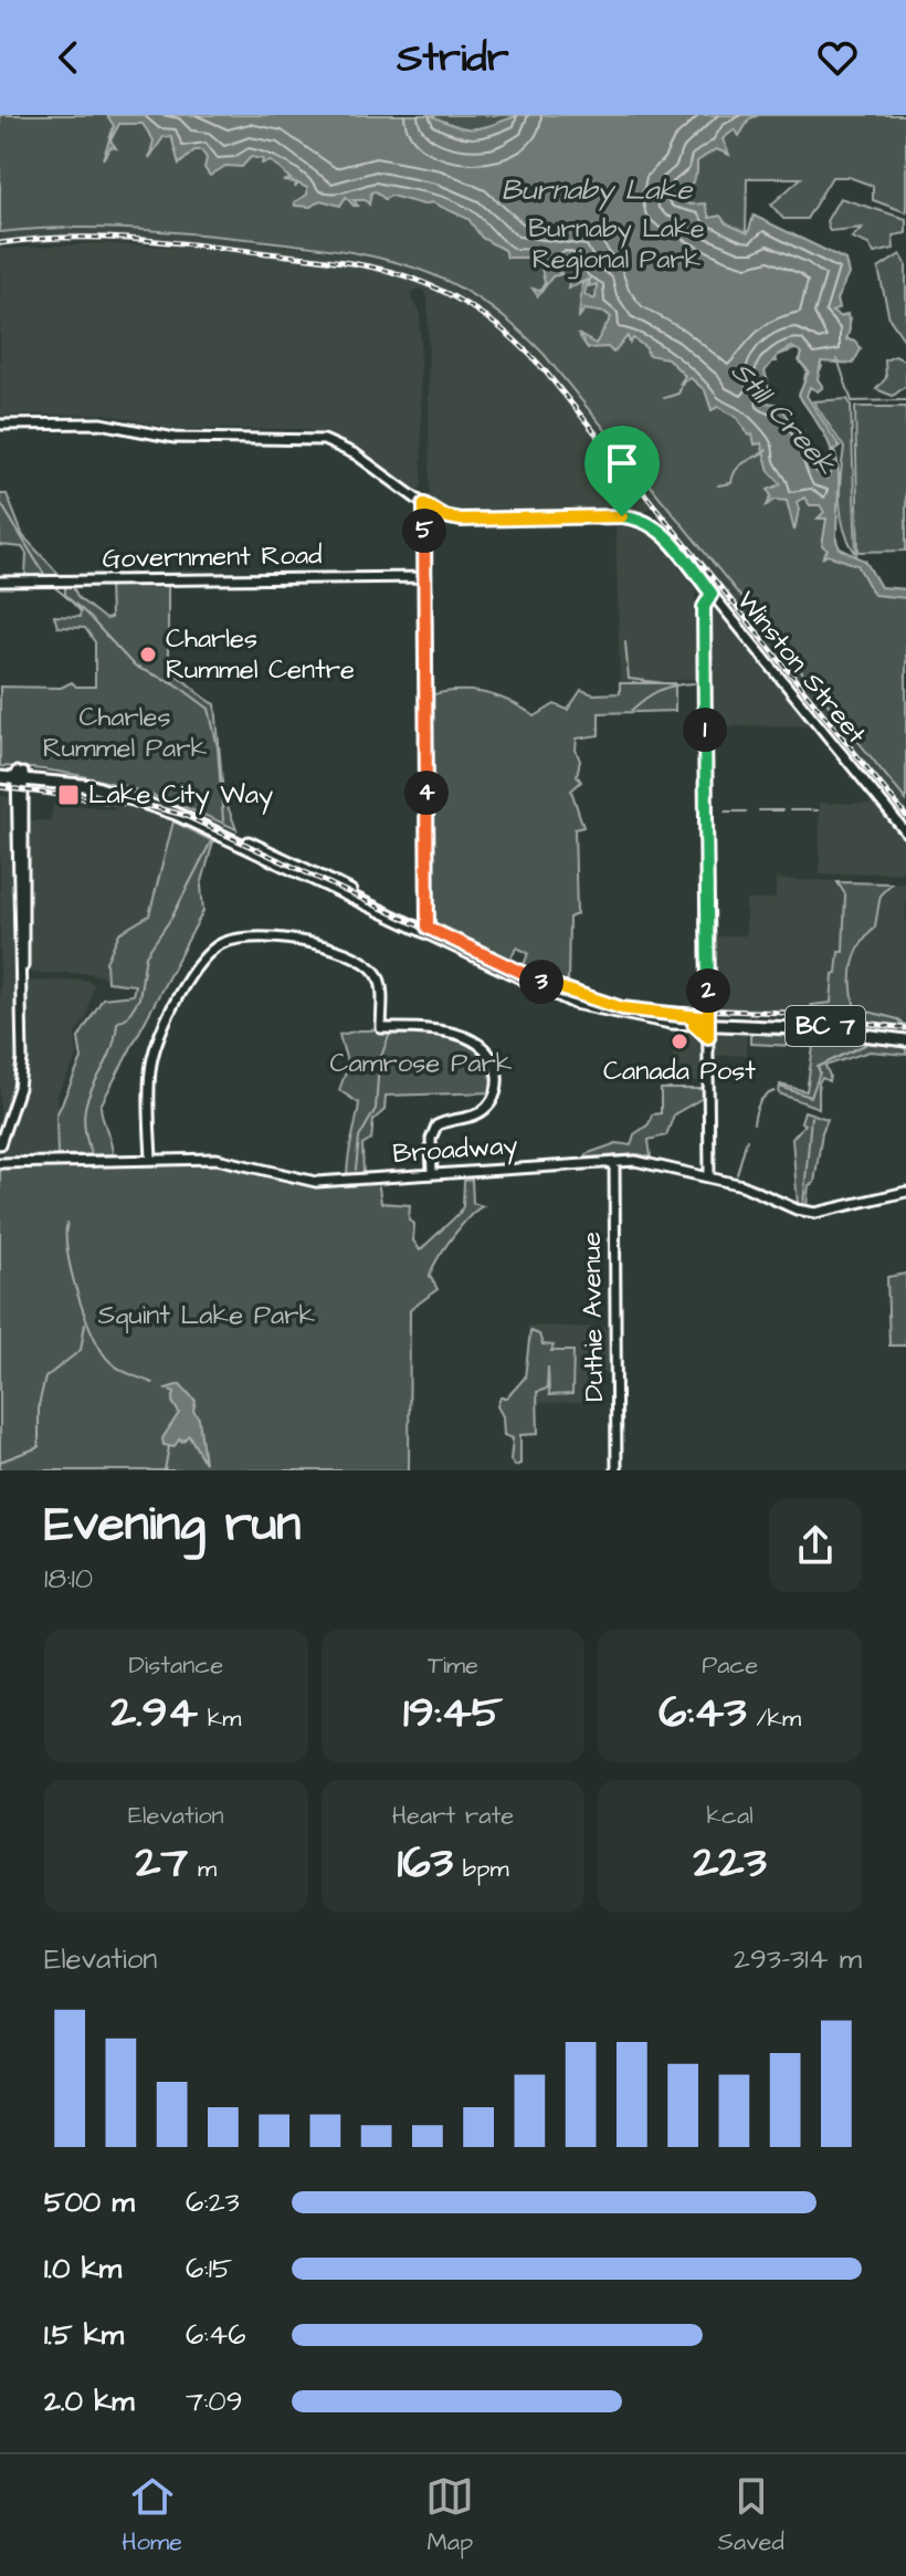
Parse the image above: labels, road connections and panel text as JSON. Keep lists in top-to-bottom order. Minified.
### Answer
{"streets":{"main road":["BC 7"],"street":["Government Road","Winston Street","Broadway","Duthie Avenue"]},"crossings":[["Broadway","Duthie Avenue"]],"water":["Burnaby Lake","Still Creek"],"parks":["Burnaby Lake Regional Park","Charles Rummel Park","Camrose Park","Squint Lake Park"],"places":{"other":["Charles Rummel Centre","Canada Post"],"transit":["Lake City Way"]},"page":{"header":"Stridr","pins":["5","1","4","3","2"],"heading":["Evening run","18:10"],"stats":[["Distance","2.94 km"],["Time","19:45"],["Pace","6:43 /km"],["Elevation","27 m"],["Heart rate","163 bpm"],["kcal","223"]],"chart":["Elevation","293–314 m"],"list":[{"name":"500 m","note":"6:23"},{"name":"1.0 km","note":"6:15"},{"name":"1.5 km","note":"6:46"},{"name":"2.0 km","note":"7:09"}],"tabs":["Home","Map","Saved"]}}
